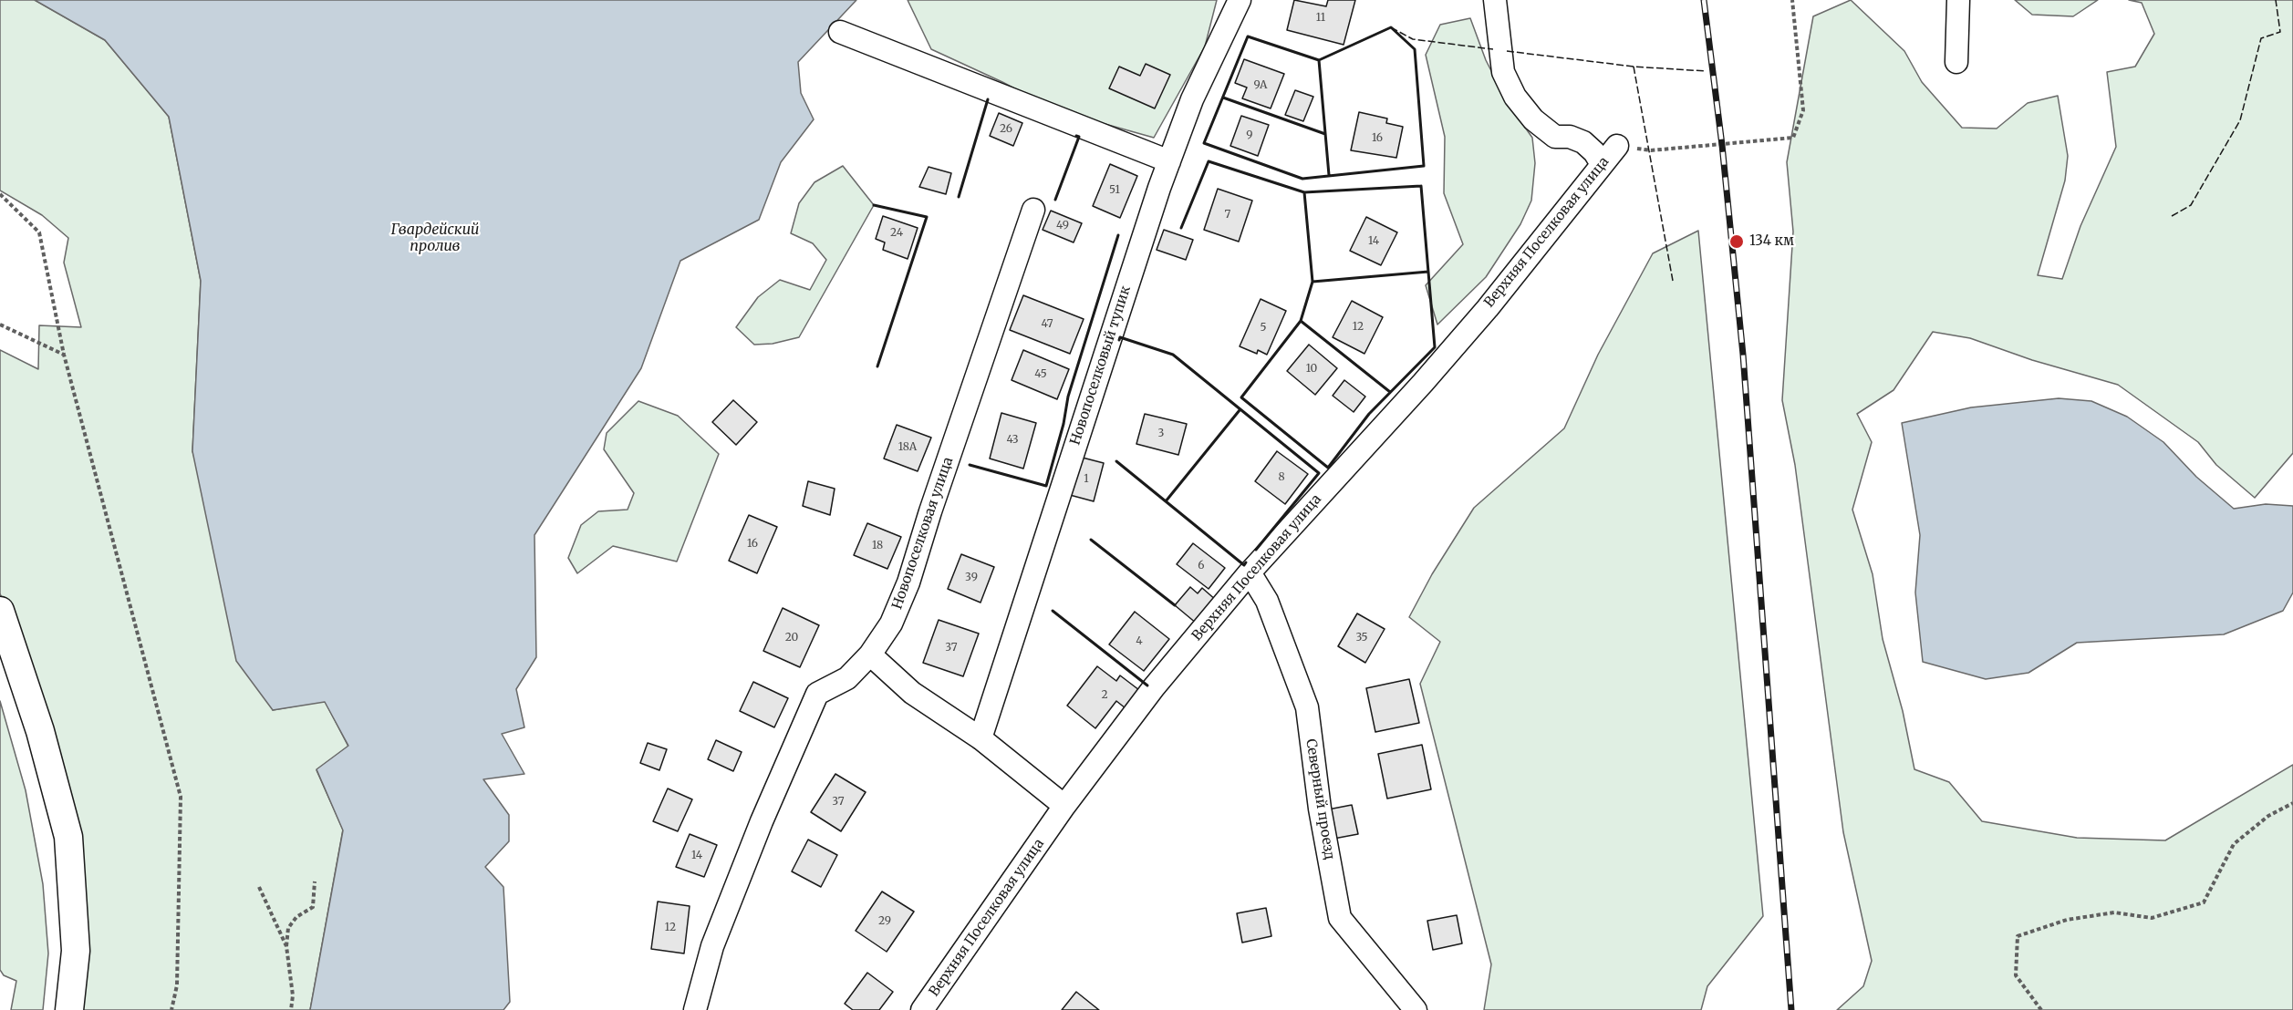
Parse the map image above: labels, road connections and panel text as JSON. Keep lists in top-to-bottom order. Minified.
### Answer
{"streets":{"street":["Верхняя Поселковая улица","Новопоселковый тупик","Новопоселковая улица","Северный проезд"]},"crossings":[["Верхняя Поселковая улица","Северный проезд"]],"water":["Гвардейский пролив"],"places":["134 км"],"house_numbers":["11","9А","26","9","16","51","7","49","24","14","47","12","5","10","45","3","43","18А","8","1","16","18","6","39","20","35","4","37","2","37","14","29","12"]}
